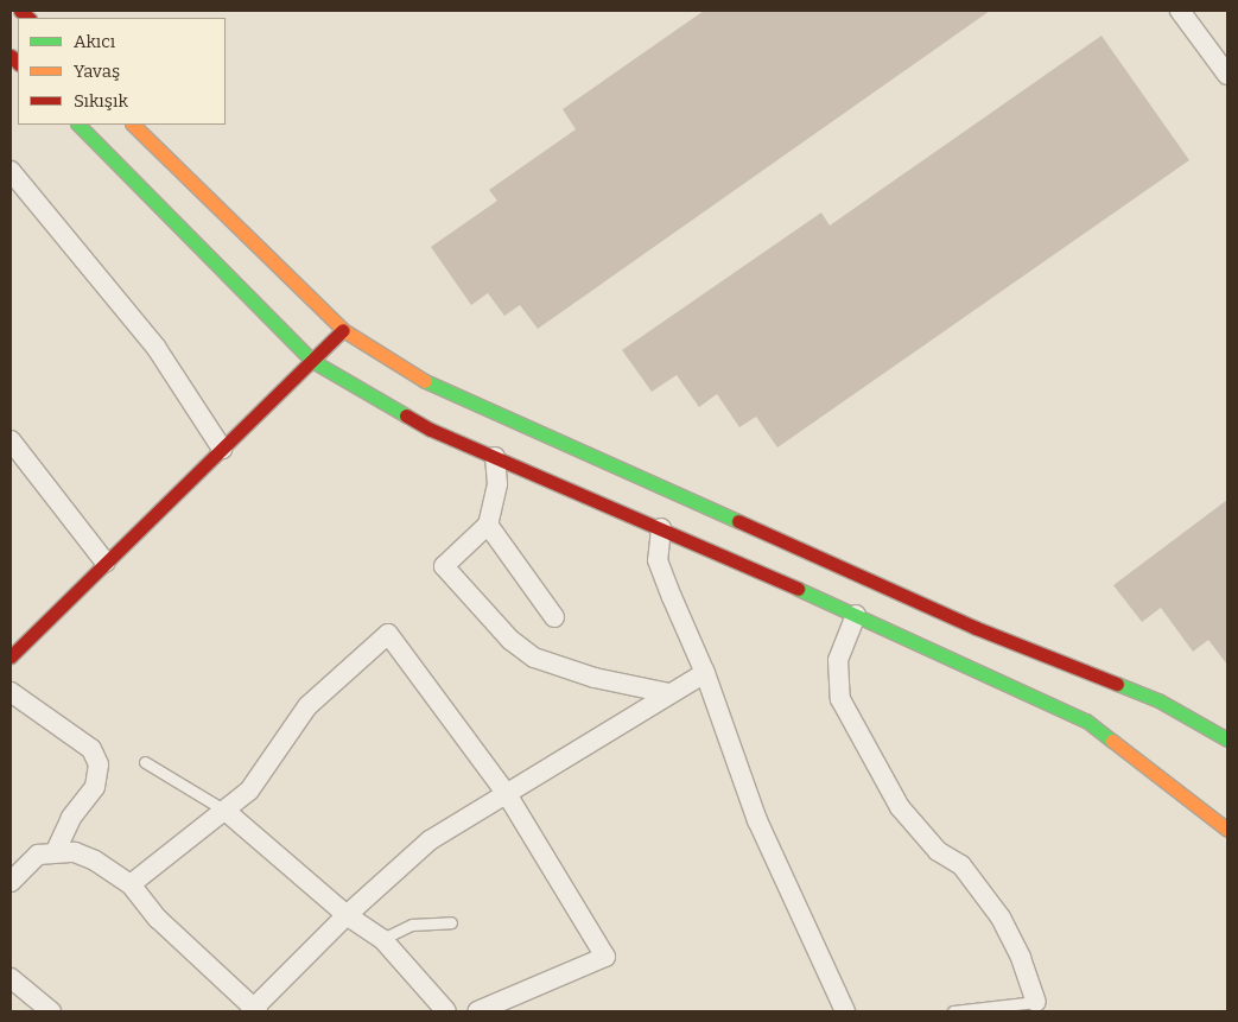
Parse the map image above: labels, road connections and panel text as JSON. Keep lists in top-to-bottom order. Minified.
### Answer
{"legend":["Akıcı","Yavaş","Sıkışık"]}
